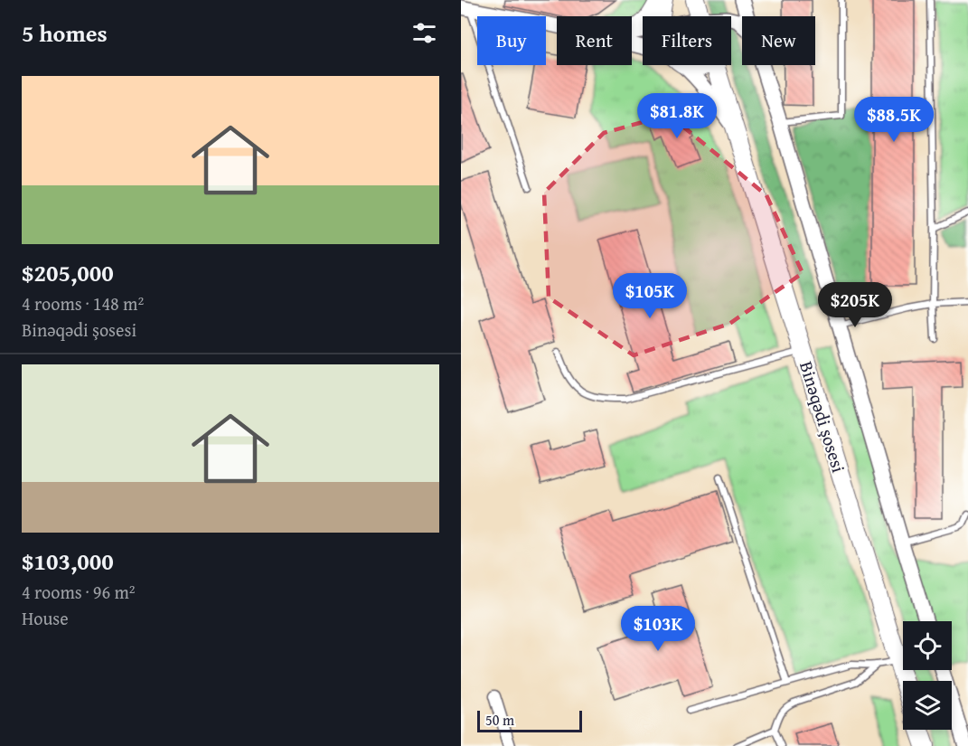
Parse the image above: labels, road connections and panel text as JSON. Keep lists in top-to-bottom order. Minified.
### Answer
{"streets":{"main road":["Binəqədi şosesi"]},"scale_bar":"50 m","page":{"heading":"5 homes","chip":["Buy","Rent","Filters","New"],"list":[{"name":"$205,000","note":"4 rooms · 148 m² · Binəqədi şosesi"},{"name":"$103,000","note":"4 rooms · 96 m² · House"}],"price":["$81.8K","$88.5K","$105K","$205K","$103K"],"scale":"50 m"}}
